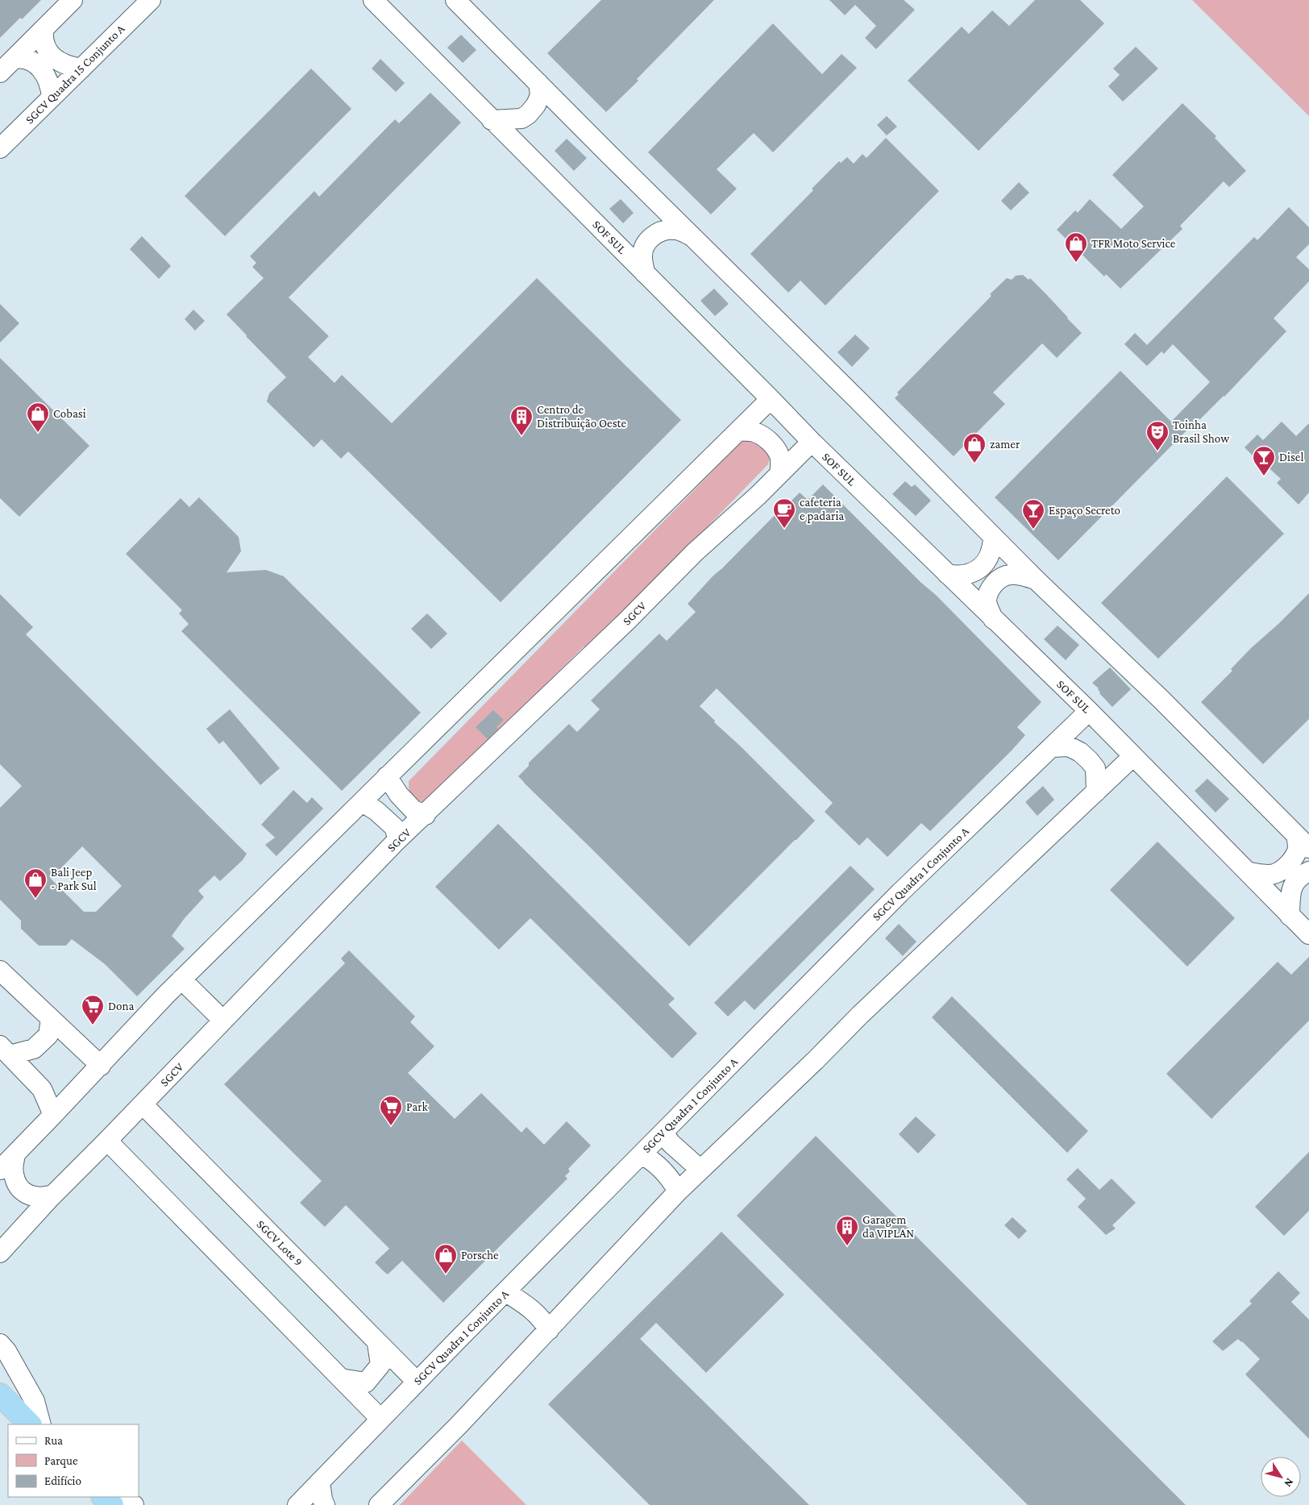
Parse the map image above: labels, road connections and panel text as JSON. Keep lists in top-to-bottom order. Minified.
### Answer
{"streets":{"street":["SGCV Quadra 15 Conjunto A","SOF SUL","SGCV","SGCV Quadra 1 Conjunto A","SGCV Lote 9"]},"crossings":[["SOF SUL","SGCV"],["SOF SUL","SGCV Quadra 1 Conjunto A"],["SGCV","SGCV Lote 9"],["SGCV Quadra 1 Conjunto A","SGCV Lote 9"]],"places":{"shop":["TFR Moto Service","Cobasi","zamer","Bali Jeep - Park Sul","Porsche"],"building":["Centro de Distribuição Oeste","Garagem da VIPLAN"],"theatre":["Toinha Brasil Show"],"bar":["Disel","Espaço Secreto"],"cafe":["cafeteria e padaria"],"supermarket":["Dona","Park"]},"legend":["Rua","Parque","Edifício"],"north":"bottom right"}
